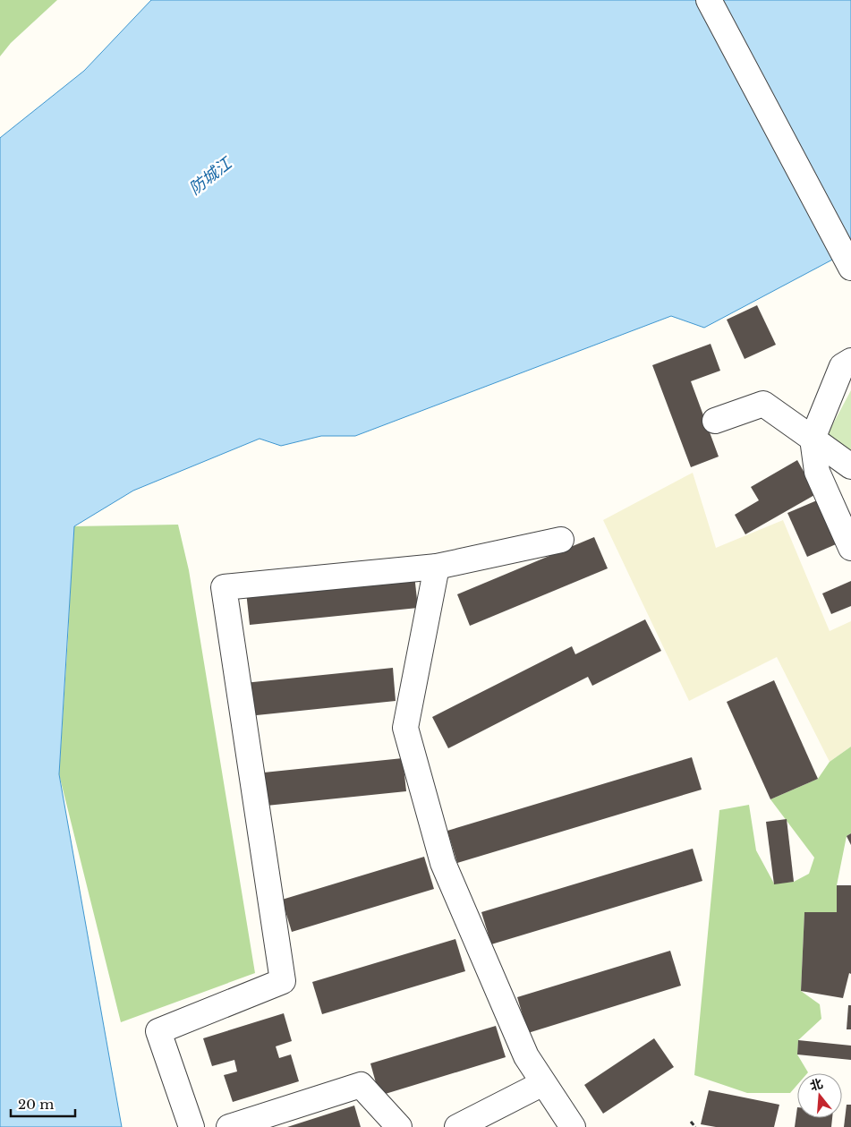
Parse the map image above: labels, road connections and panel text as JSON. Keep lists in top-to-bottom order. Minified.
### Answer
{"water":["防城江"],"scale_bar":"20 m","north":"top"}
